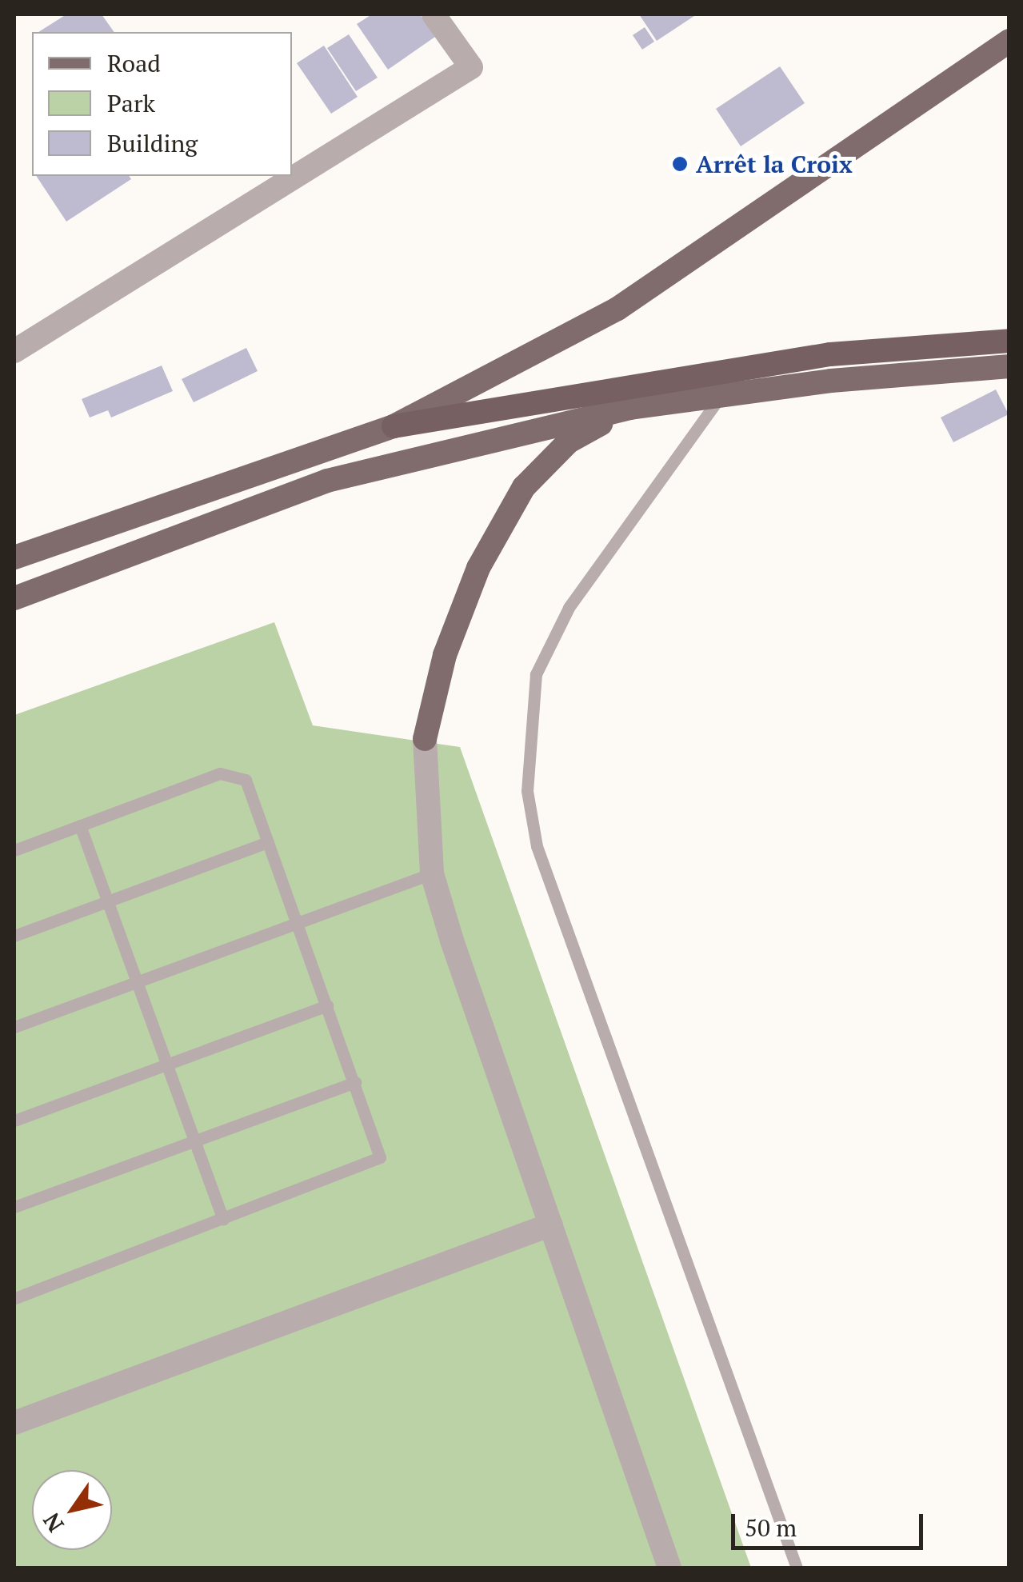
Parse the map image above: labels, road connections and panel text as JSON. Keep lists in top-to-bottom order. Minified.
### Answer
{"places":["Arrêt la Croix"],"legend":["Road","Park","Building"],"scale_bar":"50 m","north":"bottom left"}
